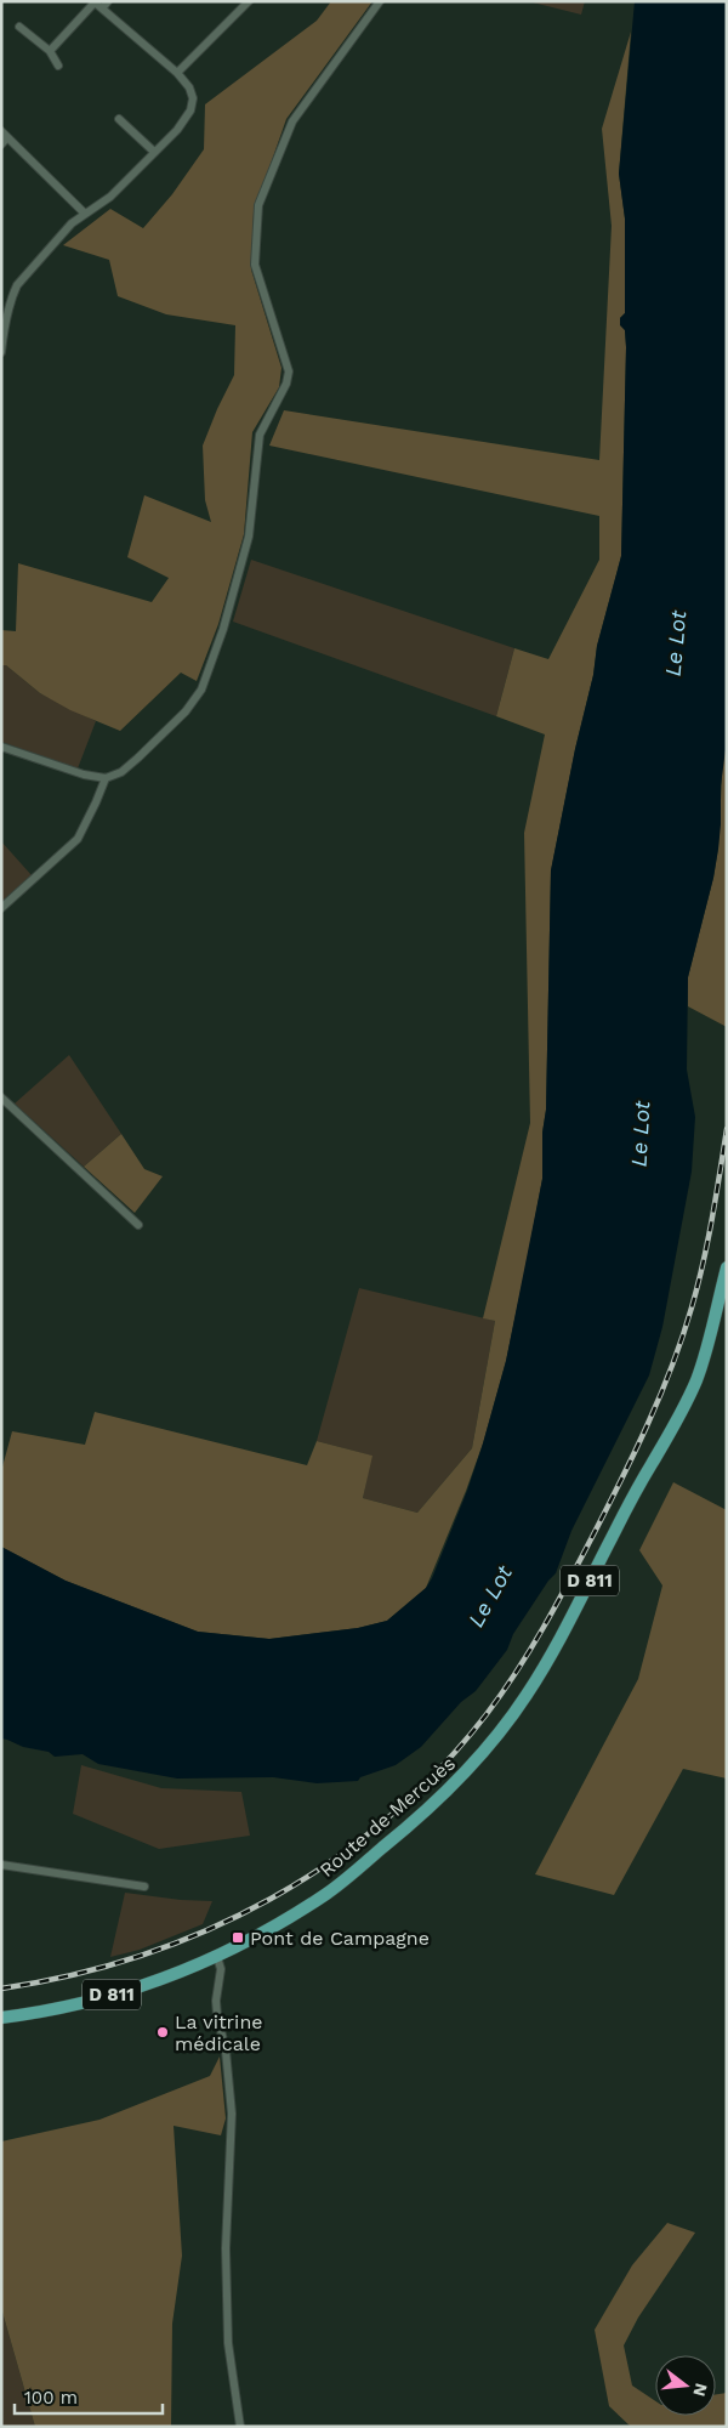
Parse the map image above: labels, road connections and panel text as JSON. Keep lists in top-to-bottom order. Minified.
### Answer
{"streets":{"main road":["D 811","Route de Mercuès"]},"crossings":[["D 811","Route de Mercuès"]],"water":["Le Lot"],"places":{"transit":["Pont de Campagne"],"other":["La vitrine médicale"]},"scale_bar":"100 m","north":"right"}
